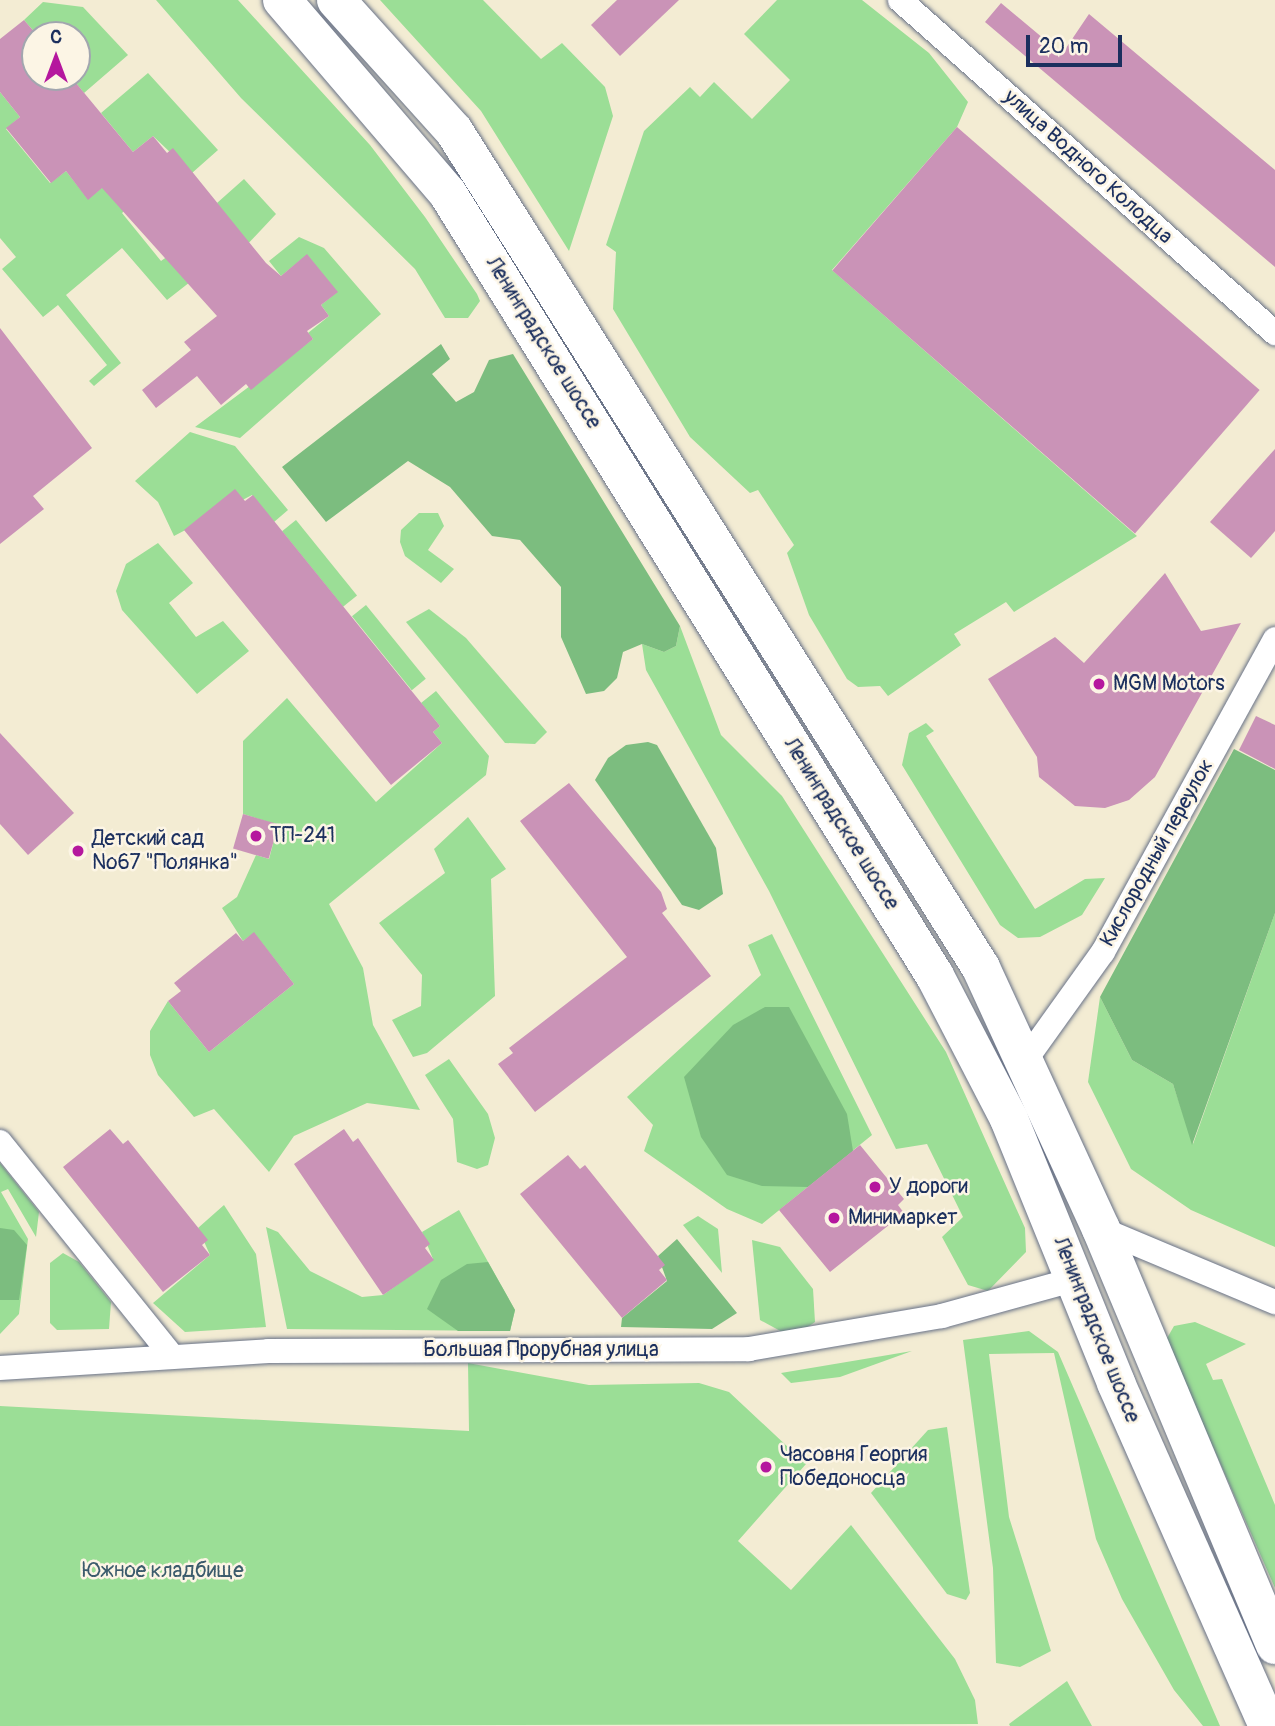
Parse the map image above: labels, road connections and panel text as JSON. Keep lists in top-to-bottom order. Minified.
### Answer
{"streets":{"main road":["Ленинградское шоссе"],"street":["улица Водного Колодца","Кислородный переулок","Большая Прорубная улица"]},"crossings":[["Ленинградское шоссе","Кислородный переулок"],["Ленинградское шоссе","Большая Прорубная улица"]],"parks":["Южное кладбище"],"places":["MGM Motors","ТП-241","Детский сад №67 \"Полянка\"","У дороги","Минимаркет","Часовня Георгия Победоносца"],"scale_bar":"20 m","north":"top"}
